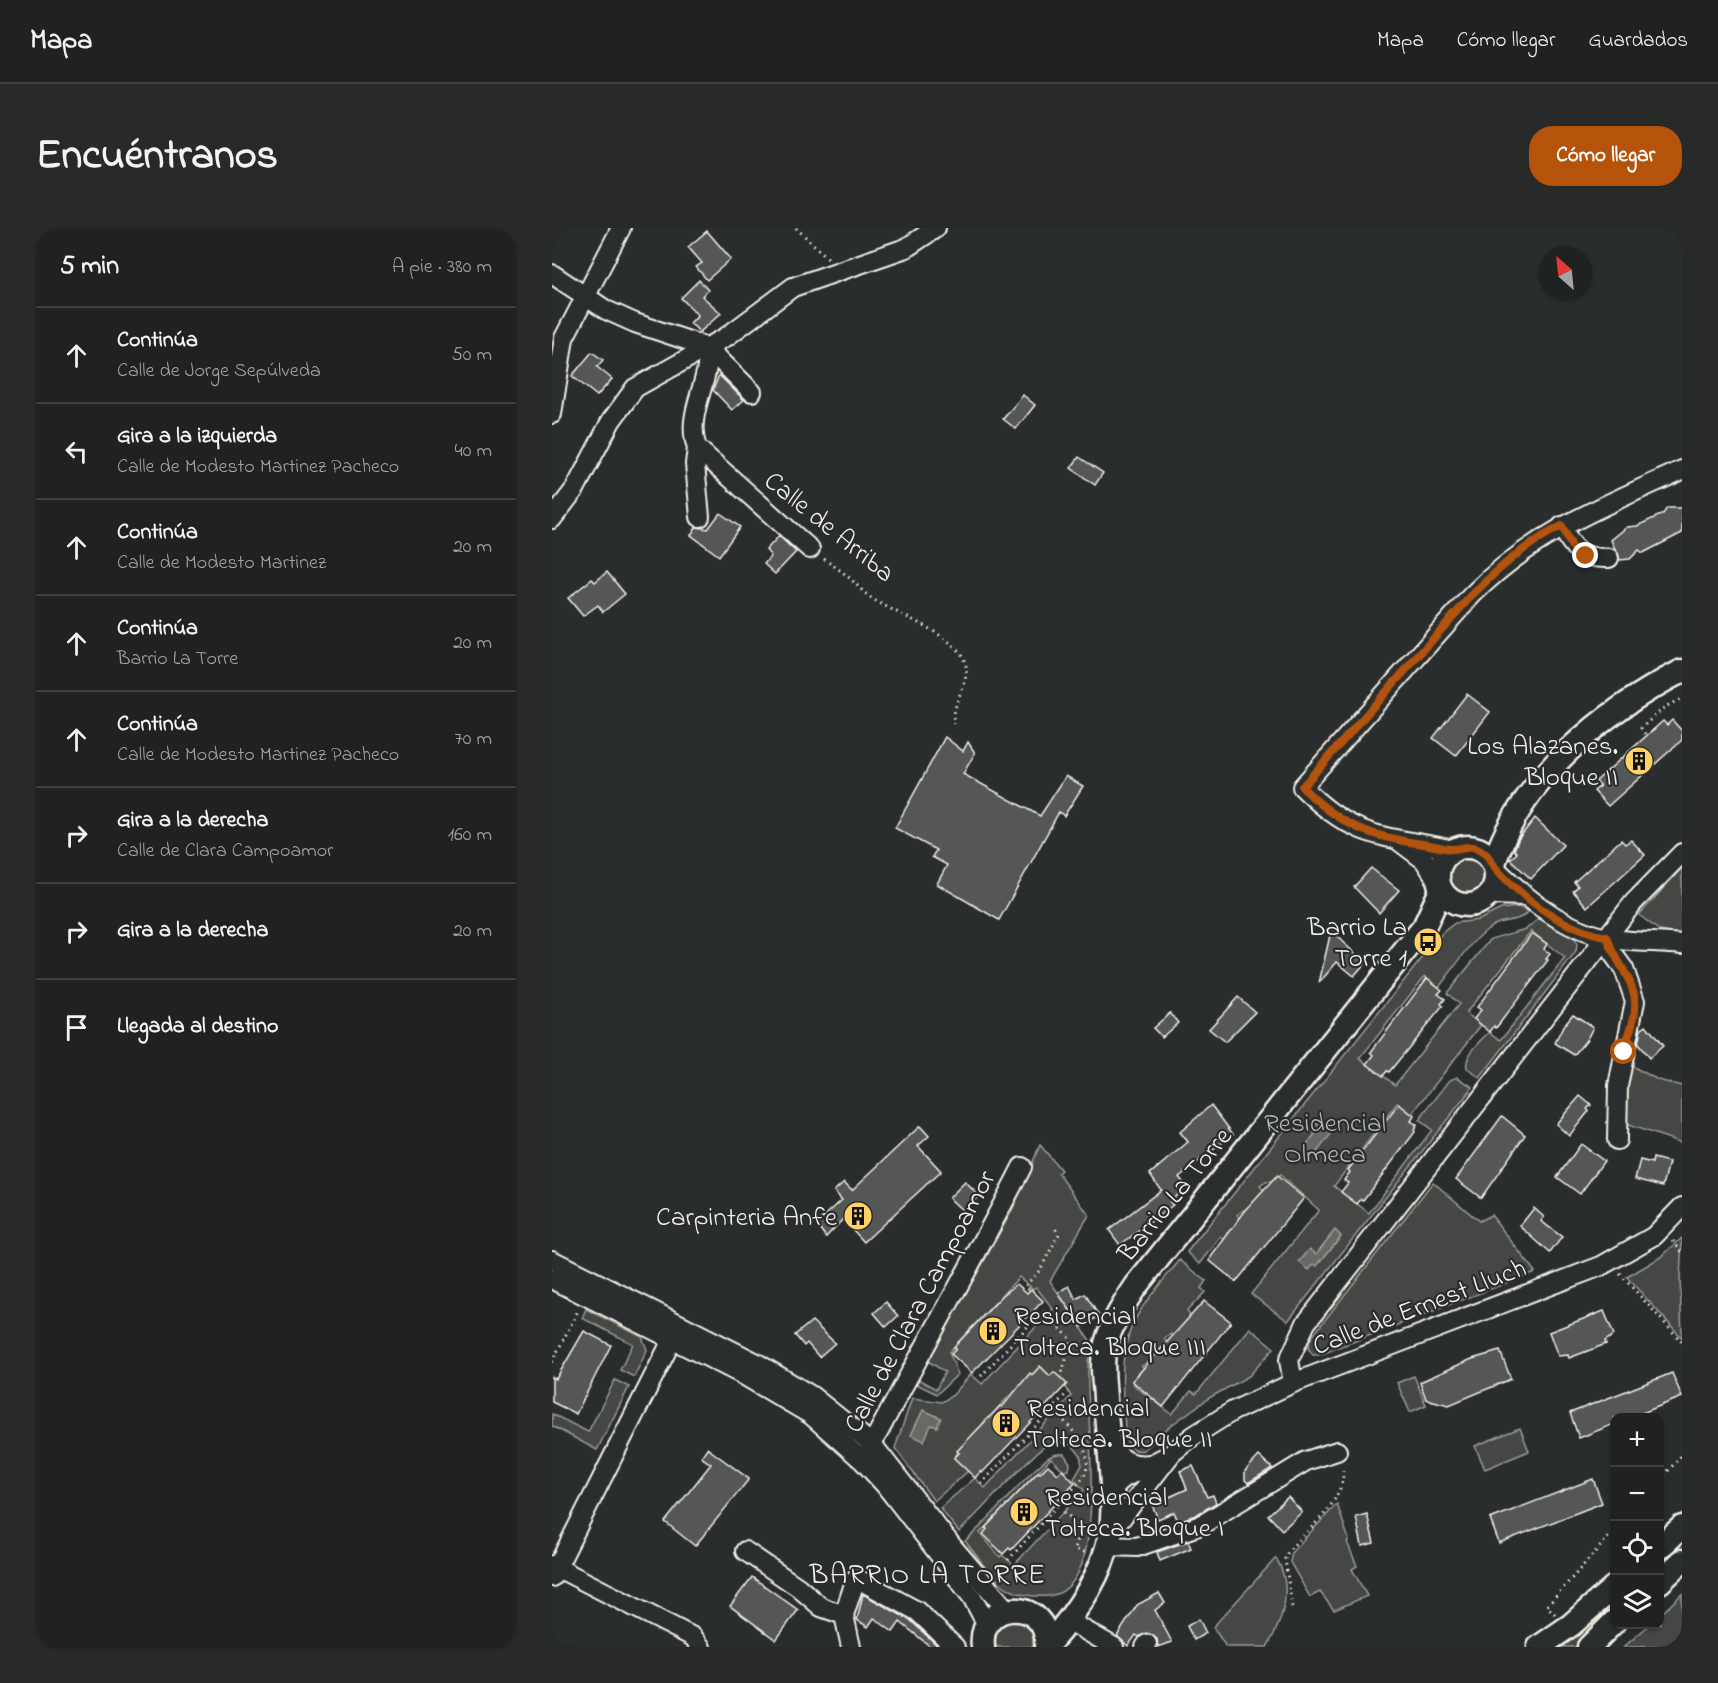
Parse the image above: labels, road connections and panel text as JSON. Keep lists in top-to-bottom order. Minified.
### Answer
{"streets":{"main road":["Barrio La Torre"],"street":["Calle de Arriba","Calle de Clara Campoamor","Calle de Ernest Lluch"]},"crossings":[["Barrio La Torre","Calle de Ernest Lluch"]],"districts":["BARRIO LA TORRE"],"parks":["Residencial Olmeca"],"places":{"building":["Los Alazanes. Bloque II","Carpinteria Anfe","Residencial Tolteca. Bloque III","Residencial Tolteca. Bloque II","Residencial Tolteca. Bloque I"],"bus stop":["Barrio La Torre 1"]},"north":"top left","page":{"header":"Mapa","nav":["Mapa","Cómo llegar","Guardados"],"title":"Encuéntranos","buttons":"Cómo llegar","heading":["5 min","A pie · 380 m"],"list":[["Continúa","Calle de Jorge Sepúlveda","50 m"],["Gira a la izquierda","Calle de Modesto Martinez Pacheco","40 m"],["Continúa","Calle de Modesto Martinez","20 m"],["Continúa","Barrio La Torre","20 m"],["Continúa","Calle de Modesto Martinez Pacheco","70 m"],["Gira a la derecha","Calle de Clara Campoamor","160 m"],["Gira a la derecha","20 m"],"Llegada al destino"],"map_buttons":["+","−"]}}
